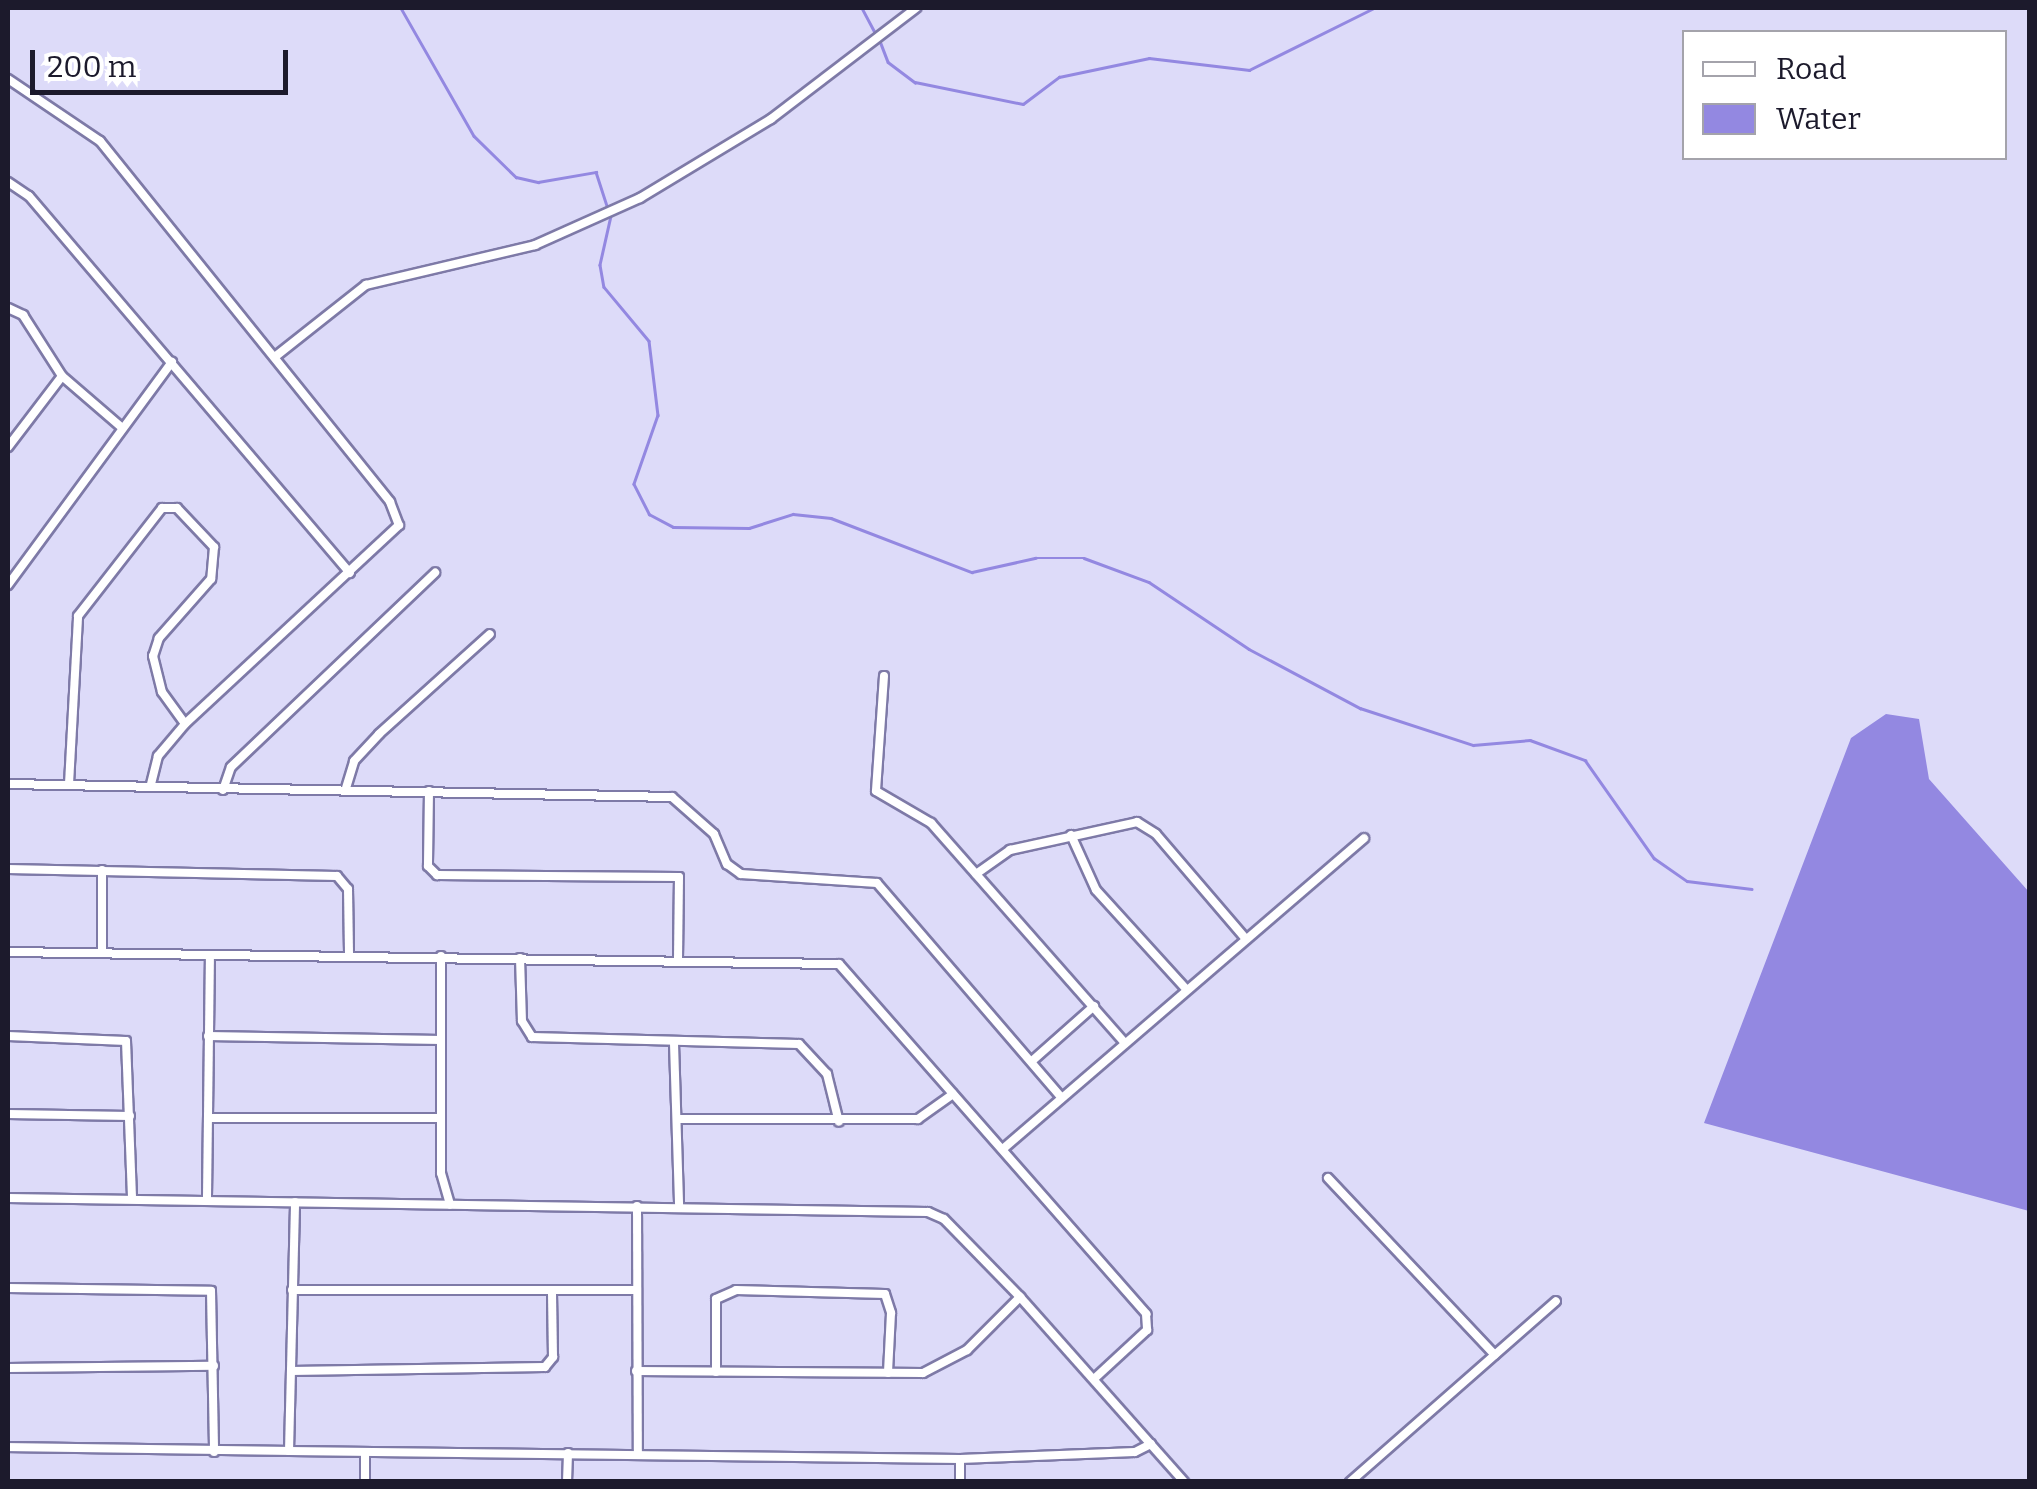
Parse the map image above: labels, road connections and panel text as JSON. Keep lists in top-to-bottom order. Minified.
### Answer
{"legend":["Road","Water"],"scale_bar":"200 m"}
